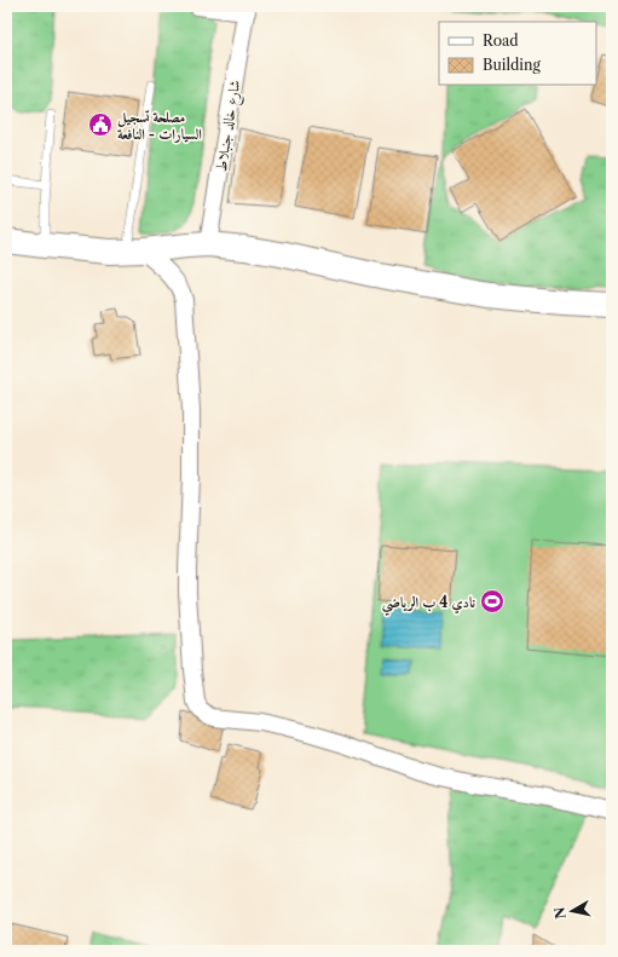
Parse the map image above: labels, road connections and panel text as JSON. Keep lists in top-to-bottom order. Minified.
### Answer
{"streets":{"street":["شارع خالد جنبلاط"]},"places":{"public building":["مصلحة تسجيل السيارات - النافعة"],"sports":["نادي 4 ب الرياضي"]},"legend":["Road","Building"],"north":"left"}
